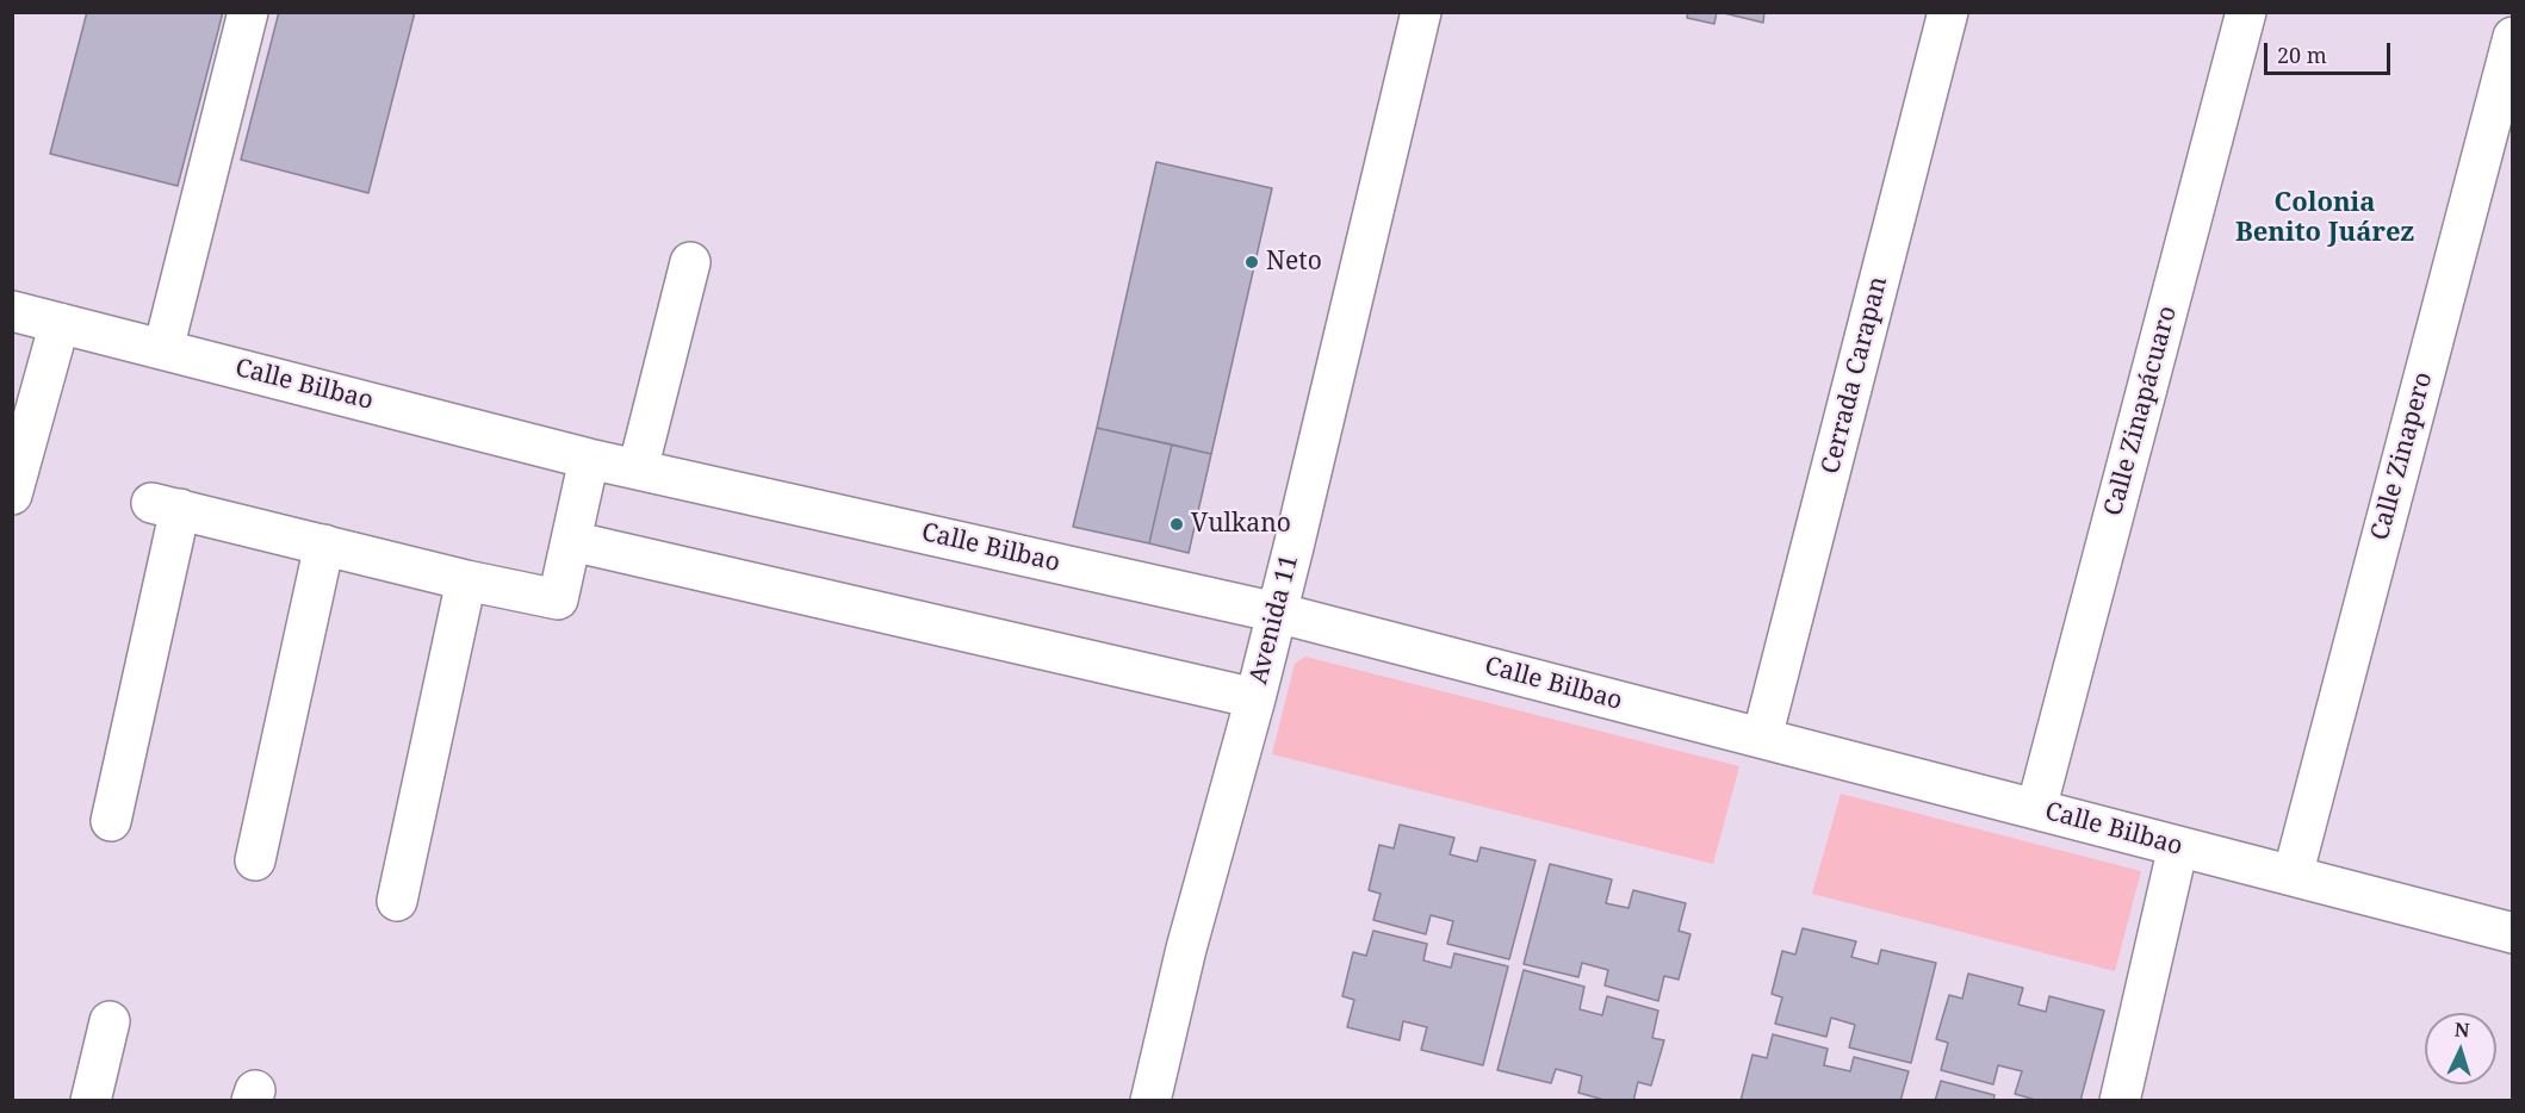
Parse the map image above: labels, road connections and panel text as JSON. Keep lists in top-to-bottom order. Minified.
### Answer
{"streets":{"street":["Cerrada Carapan","Calle Bilbao","Calle Zinapácuaro","Calle Zinapero","Avenida 11"]},"crossings":[["Cerrada Carapan","Calle Bilbao"],["Calle Bilbao","Calle Zinapácuaro"],["Calle Bilbao","Calle Zinapero"],["Calle Bilbao","Avenida 11"]],"districts":["Colonia Benito Juárez"],"places":["Neto","Vulkano"],"scale_bar":"20 m","north":"top"}
